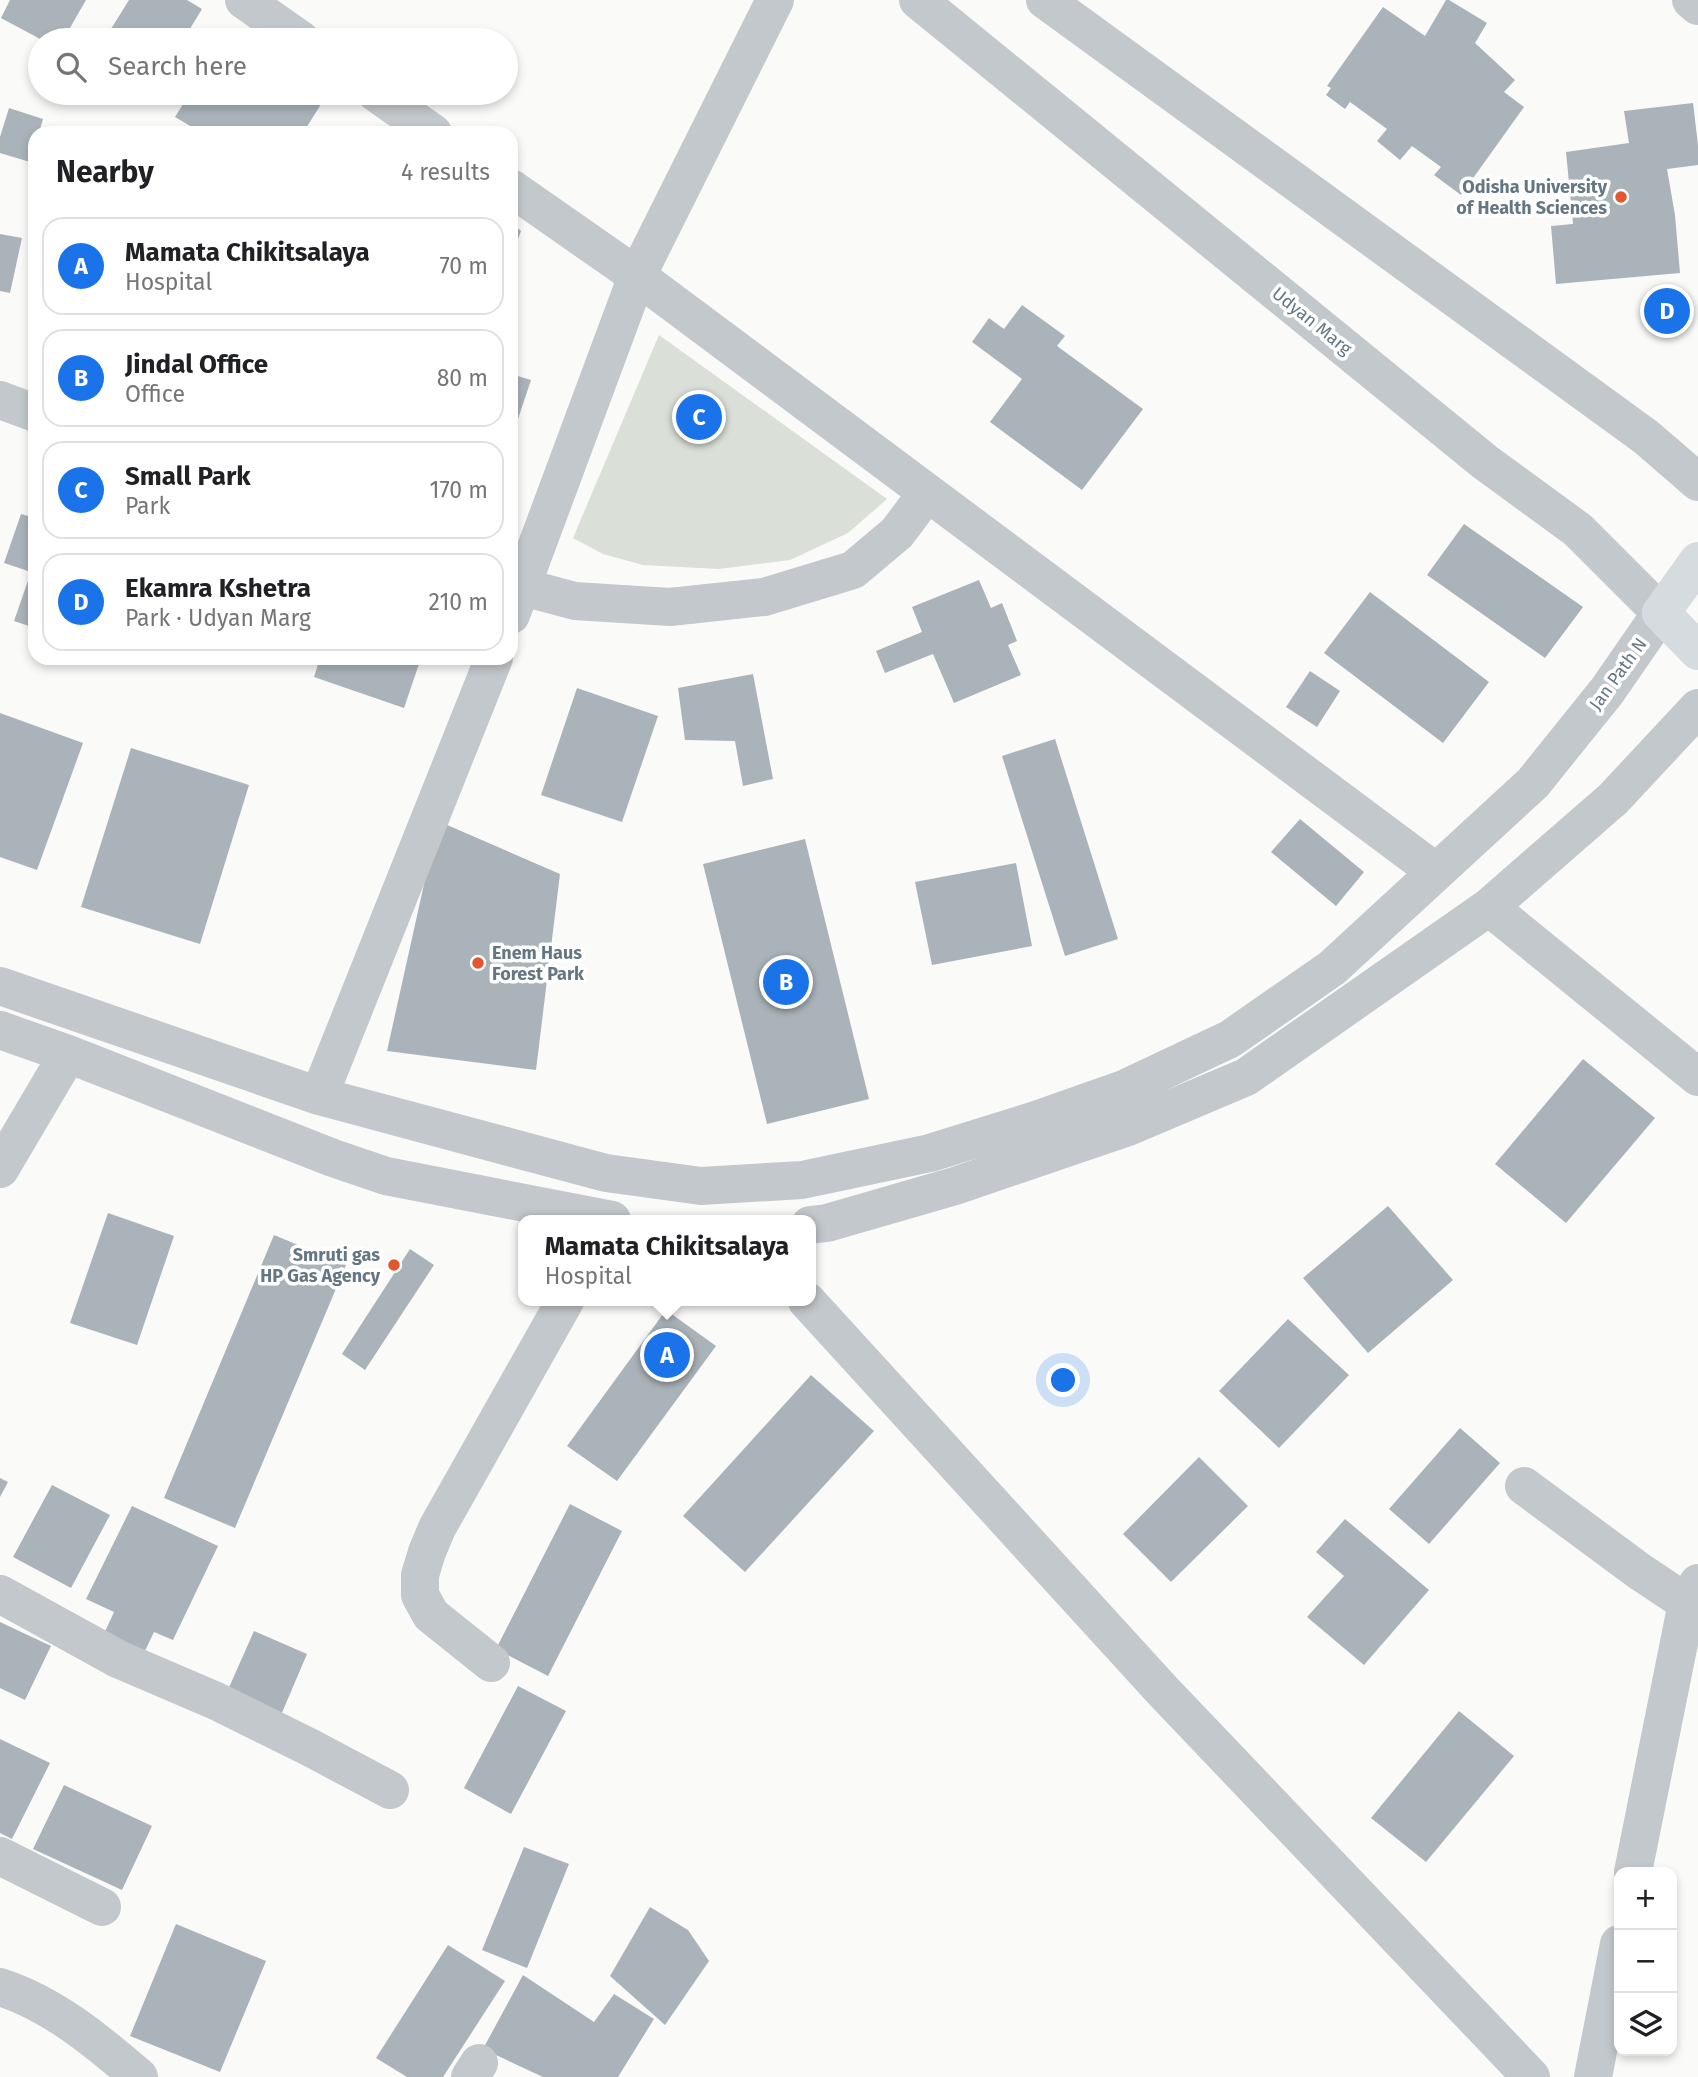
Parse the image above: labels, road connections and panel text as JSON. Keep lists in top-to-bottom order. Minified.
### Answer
{"streets":{"main road":["Udyan Marg","Jan Path N"]},"crossings":[["Udyan Marg","Jan Path N"]],"places":["Odisha University of Health Sciences","Enem Haus Forest Park","Smruti gas HP Gas Agency"],"page":{"search":"Search here","heading":["Nearby","4 results"],"list":[{"mark":"A","name":"Mamata Chikitsalaya","note":"Hospital","value":"70 m"},{"mark":"B","name":"Jindal Office","note":"Office","value":"80 m"},{"mark":"C","name":"Small Park","note":"Park","value":"170 m"},{"mark":"D","name":"Ekamra Kshetra","note":"Park · Udyan Marg","value":"210 m"}],"pins":["D","C","B","A"],"popup":["Mamata Chikitsalaya","Hospital"],"map_buttons":["+","−"]}}
